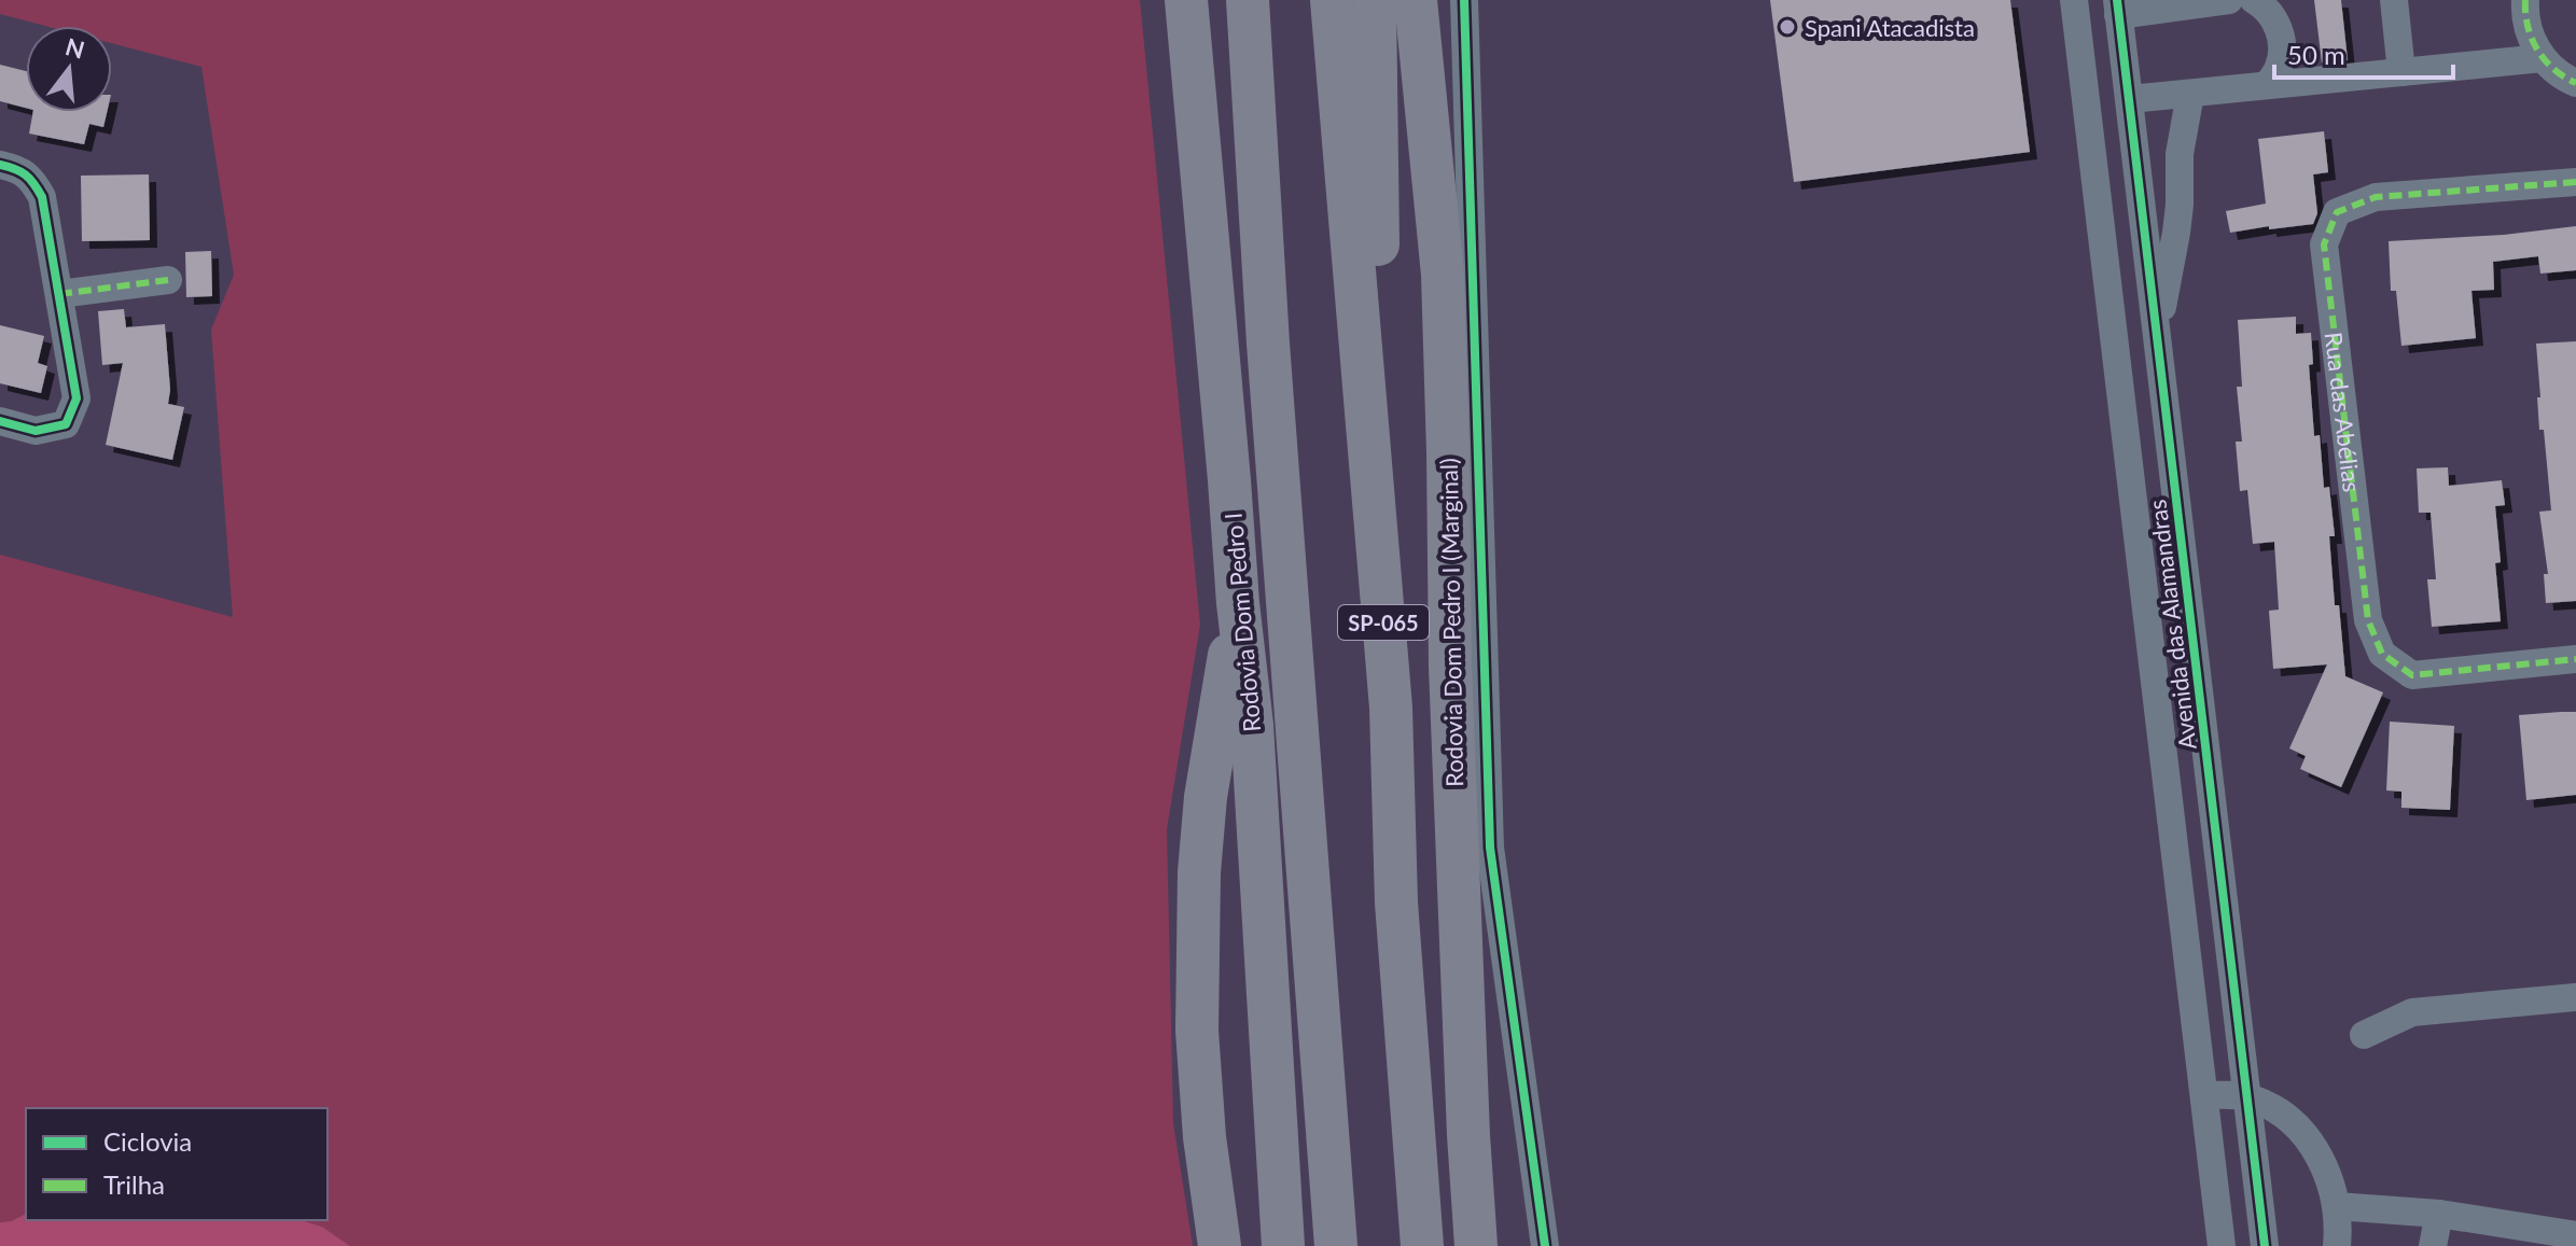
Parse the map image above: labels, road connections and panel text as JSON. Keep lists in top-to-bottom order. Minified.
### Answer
{"streets":{"highway":["Rodovia Dom Pedro I","SP-065","Rodovia Dom Pedro I (Marginal)"],"street":["Rua das Abélias","Avenida das Alamandras"]},"places":["Spani Atacadista"],"legend":["Ciclovia","Trilha"],"scale_bar":"50 m","north":"top"}
